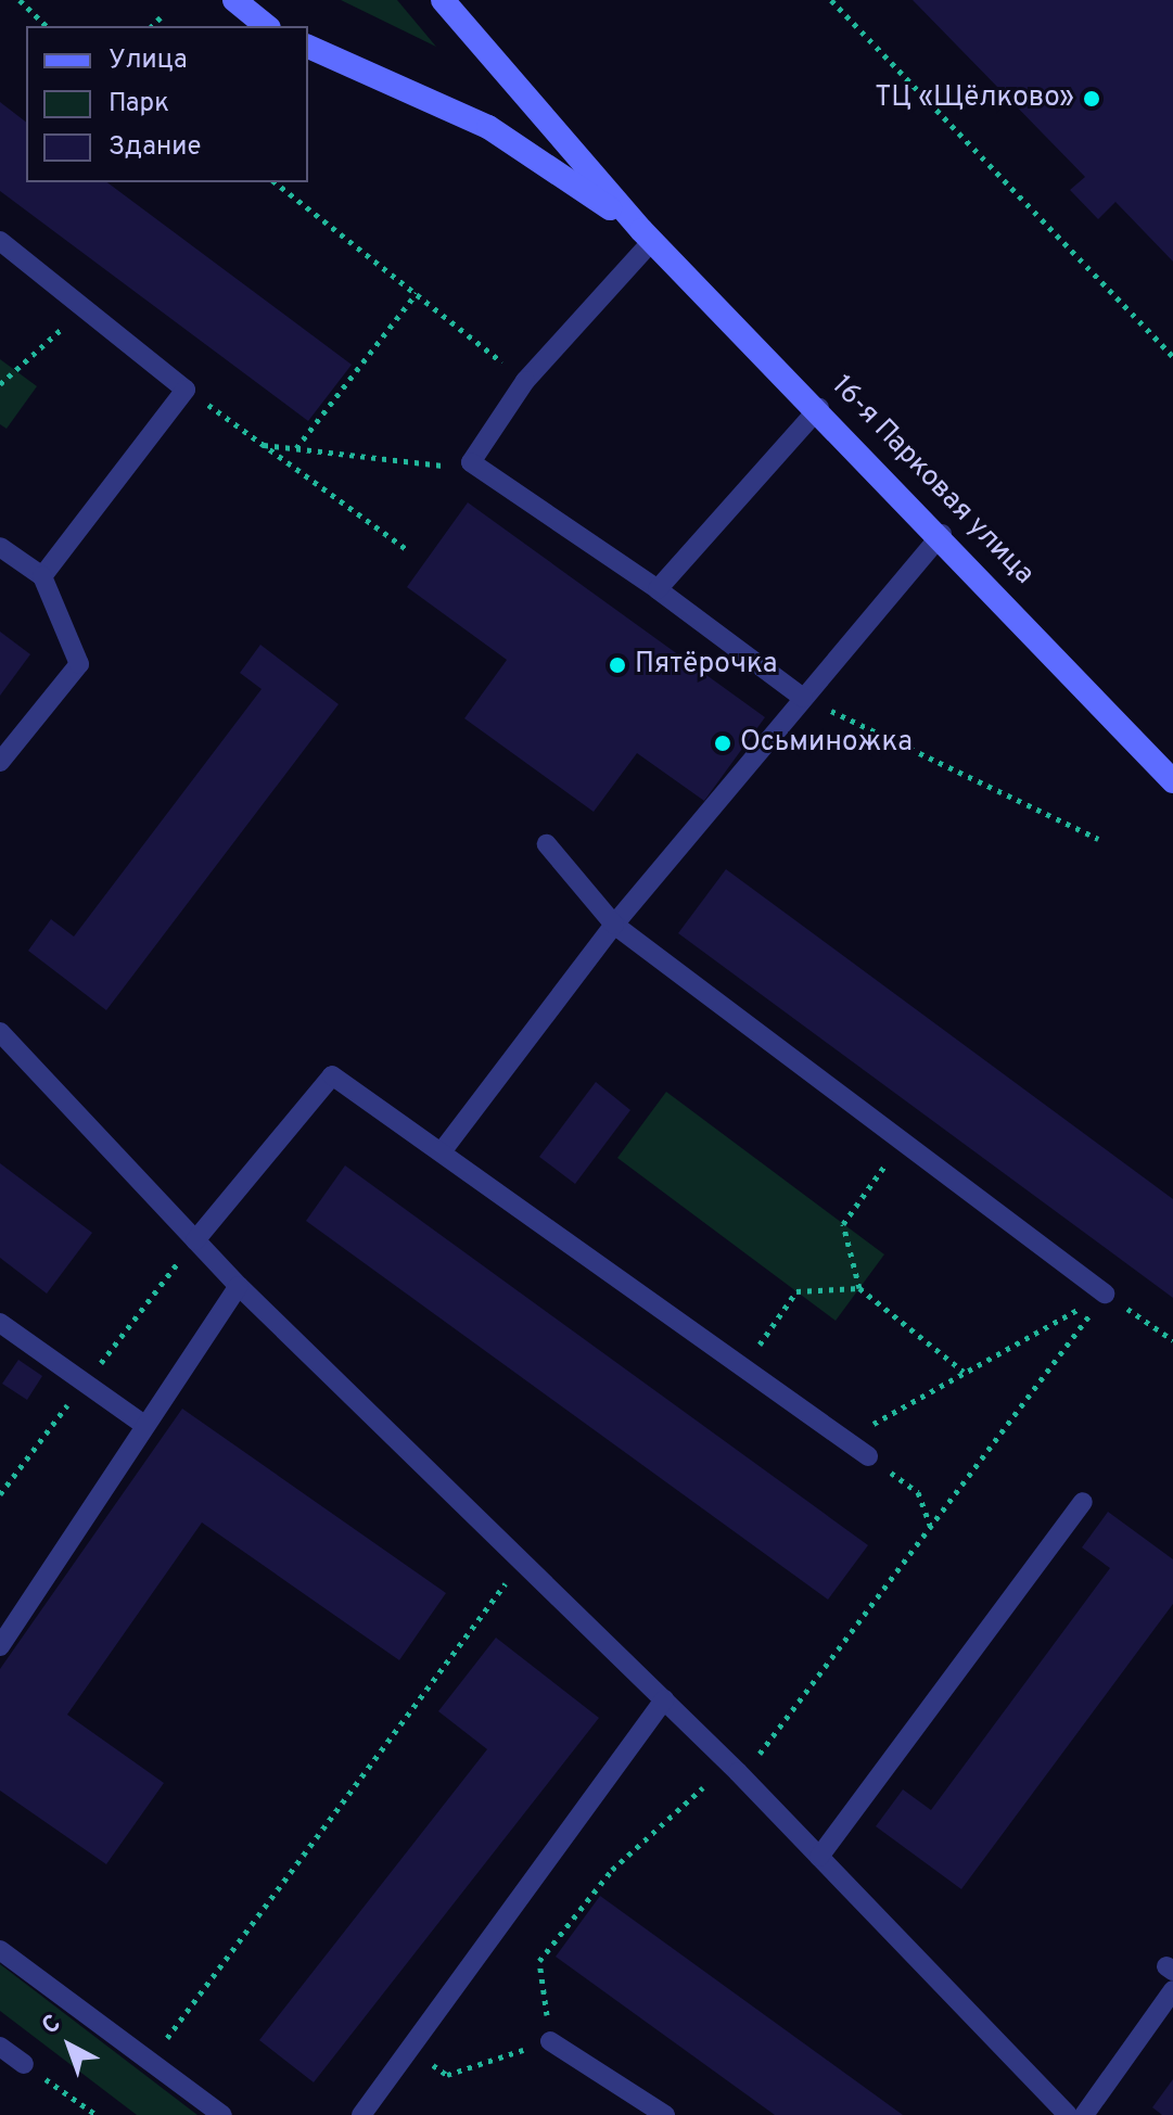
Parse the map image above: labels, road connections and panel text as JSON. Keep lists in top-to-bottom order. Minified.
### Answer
{"streets":{"main road":["16-я Парковая улица"]},"places":["ТЦ «Щёлково»","Пятёрочка","Осьминожка"],"legend":["Улица","Парк","Здание"],"north":"top left"}
